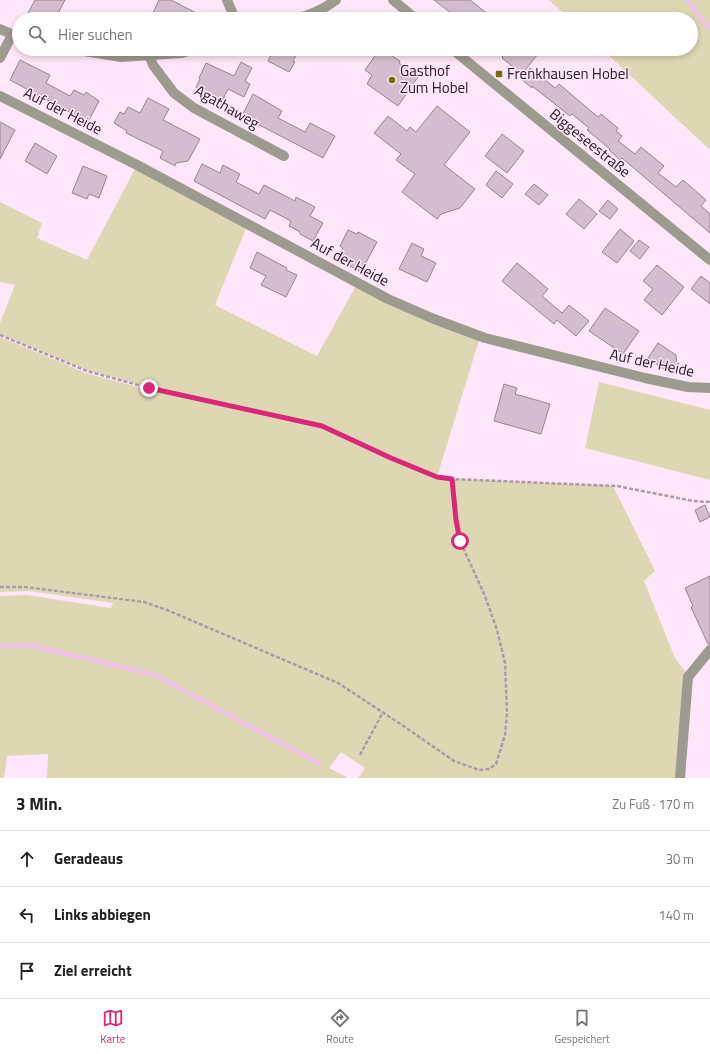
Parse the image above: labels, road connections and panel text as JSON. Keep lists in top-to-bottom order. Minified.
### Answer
{"streets":{"street":["Agathaweg","Auf der Heide","Biggeseestraße"]},"places":{"transit":["Frenkhausen Hobel"],"other":["Gasthof Zum Hobel"]},"page":{"search":"Hier suchen","heading":["3 Min.","Zu Fuß · 170 m"],"list":[["Geradeaus","30 m"],["Links abbiegen","140 m"],"Ziel erreicht"],"nav":["Karte","Route","Gespeichert"]}}
